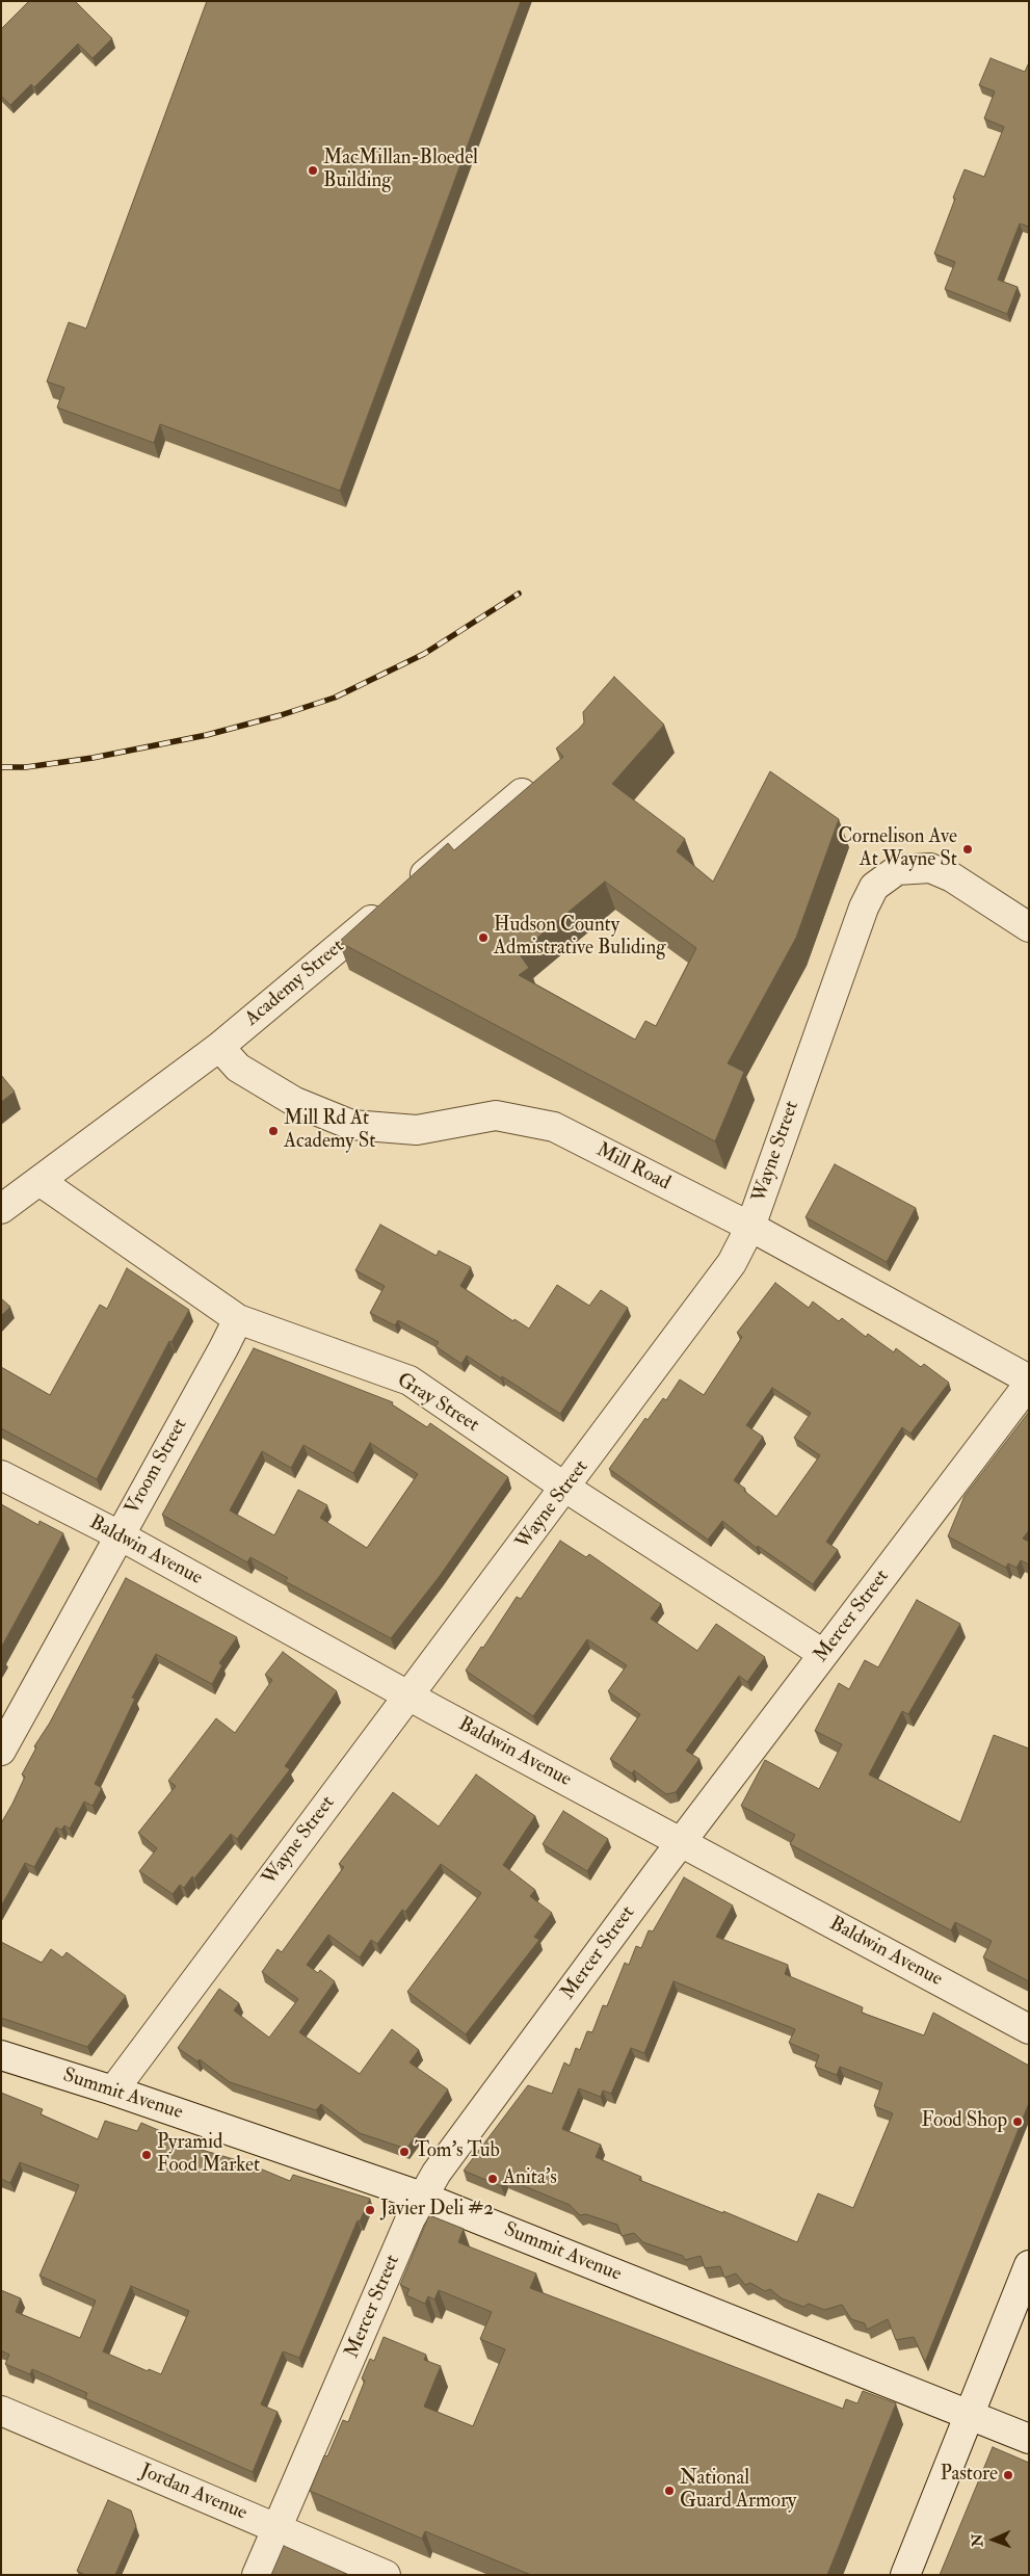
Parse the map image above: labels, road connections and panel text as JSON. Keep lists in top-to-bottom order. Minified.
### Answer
{"streets":{"street":["Academy Street","Wayne Street","Mill Road","Gray Street","Vroom Street","Baldwin Avenue","Mercer Street","Summit Avenue","Jordan Avenue"]},"crossings":[["Academy Street","Mill Road"],["Academy Street","Gray Street"],["Wayne Street","Mill Road"],["Wayne Street","Gray Street"],["Wayne Street","Baldwin Avenue"],["Wayne Street","Summit Avenue"],["Mill Road","Mercer Street"],["Gray Street","Vroom Street"],["Gray Street","Mercer Street"],["Vroom Street","Baldwin Avenue"],["Baldwin Avenue","Mercer Street"],["Mercer Street","Summit Avenue"],["Mercer Street","Jordan Avenue"]],"places":["MacMillan-Bloedel Building","Cornelison Ave At Wayne St","Hudson County Admistrative Buliding","Mill Rd At Academy St","Food Shop","Tom’s Tub","Pyramid Food Market","Anita’s","Javier Deli #2","Pastore","National Guard Armory"],"north":"left"}
